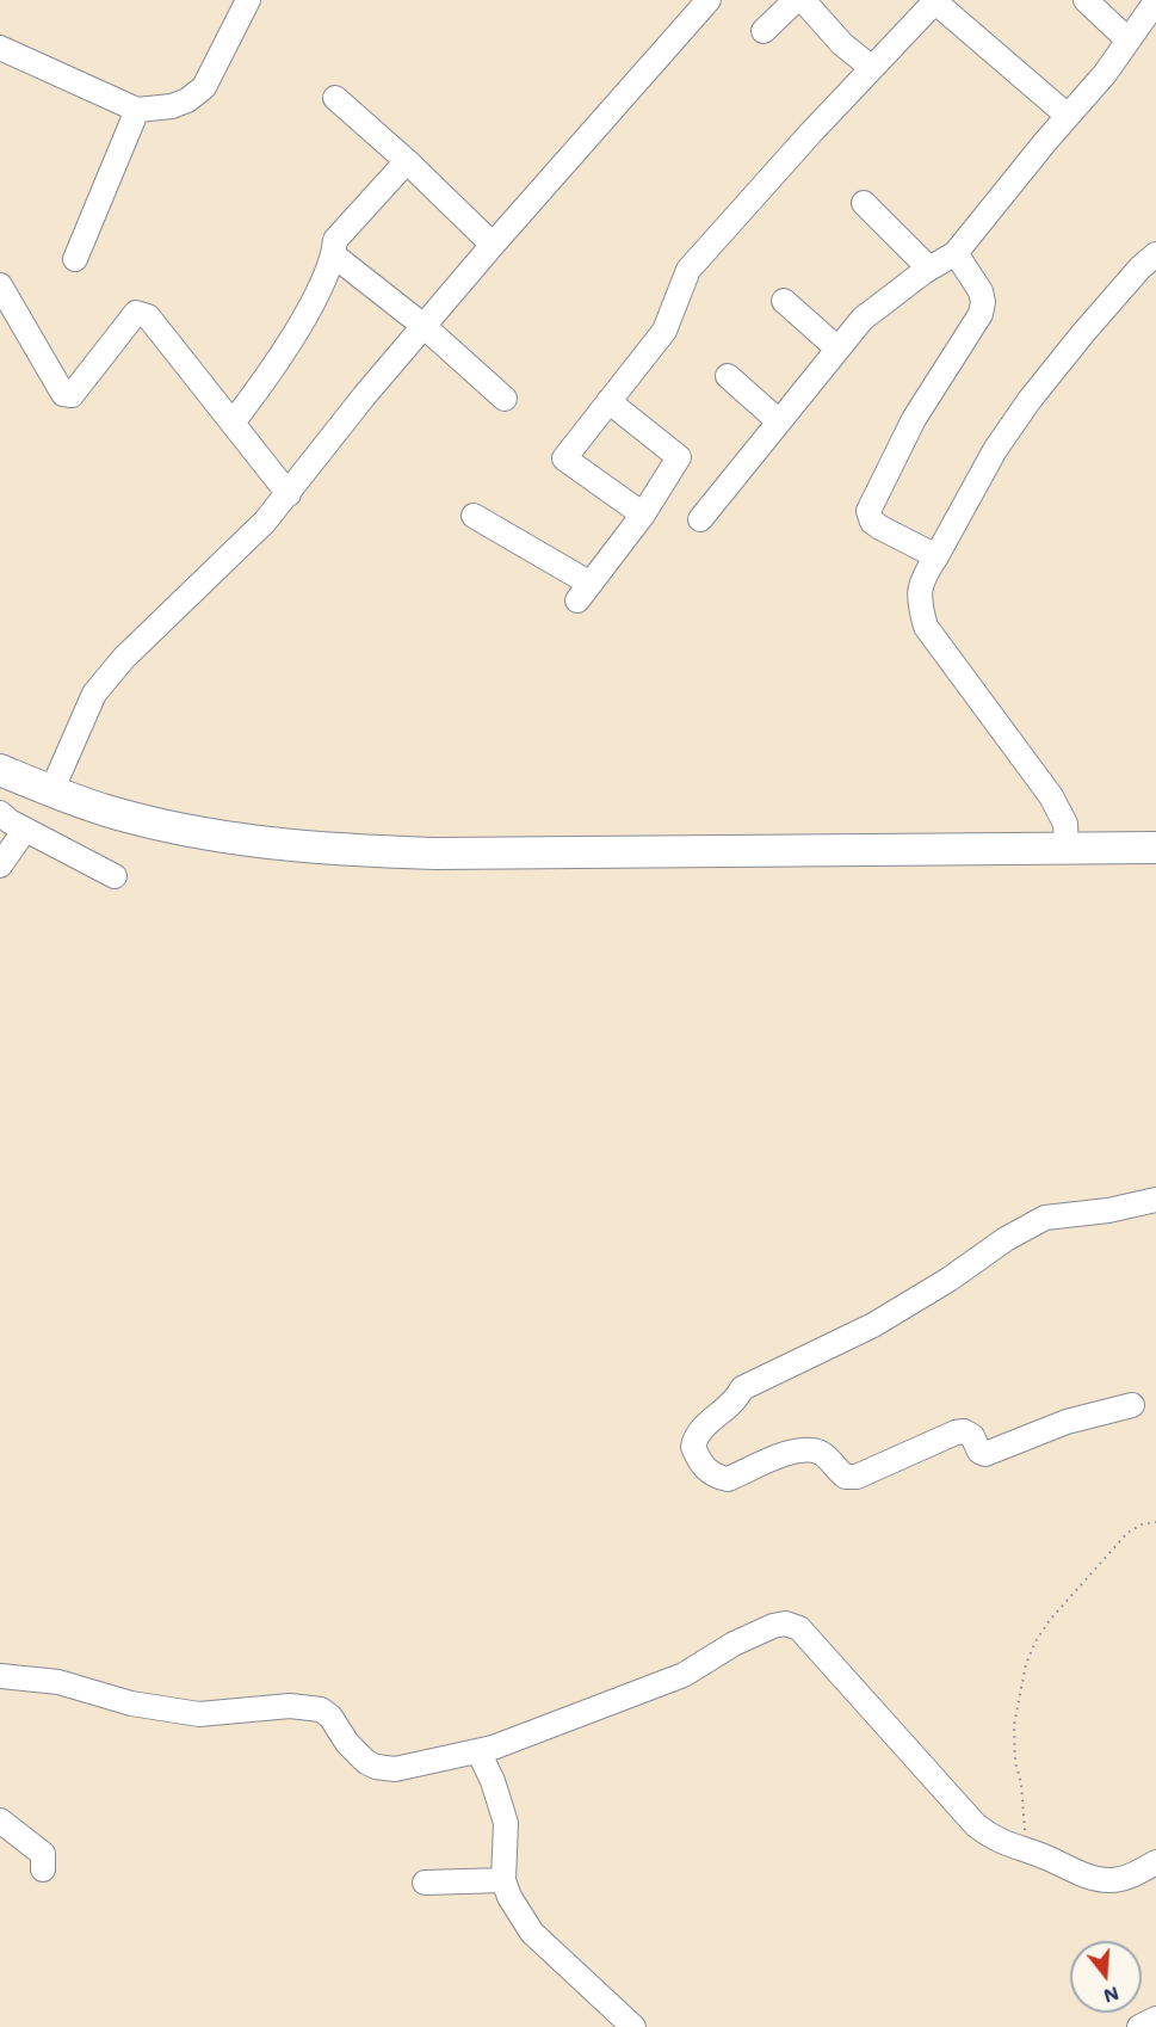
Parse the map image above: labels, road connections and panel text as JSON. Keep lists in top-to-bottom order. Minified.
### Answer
{"north":"bottom"}
